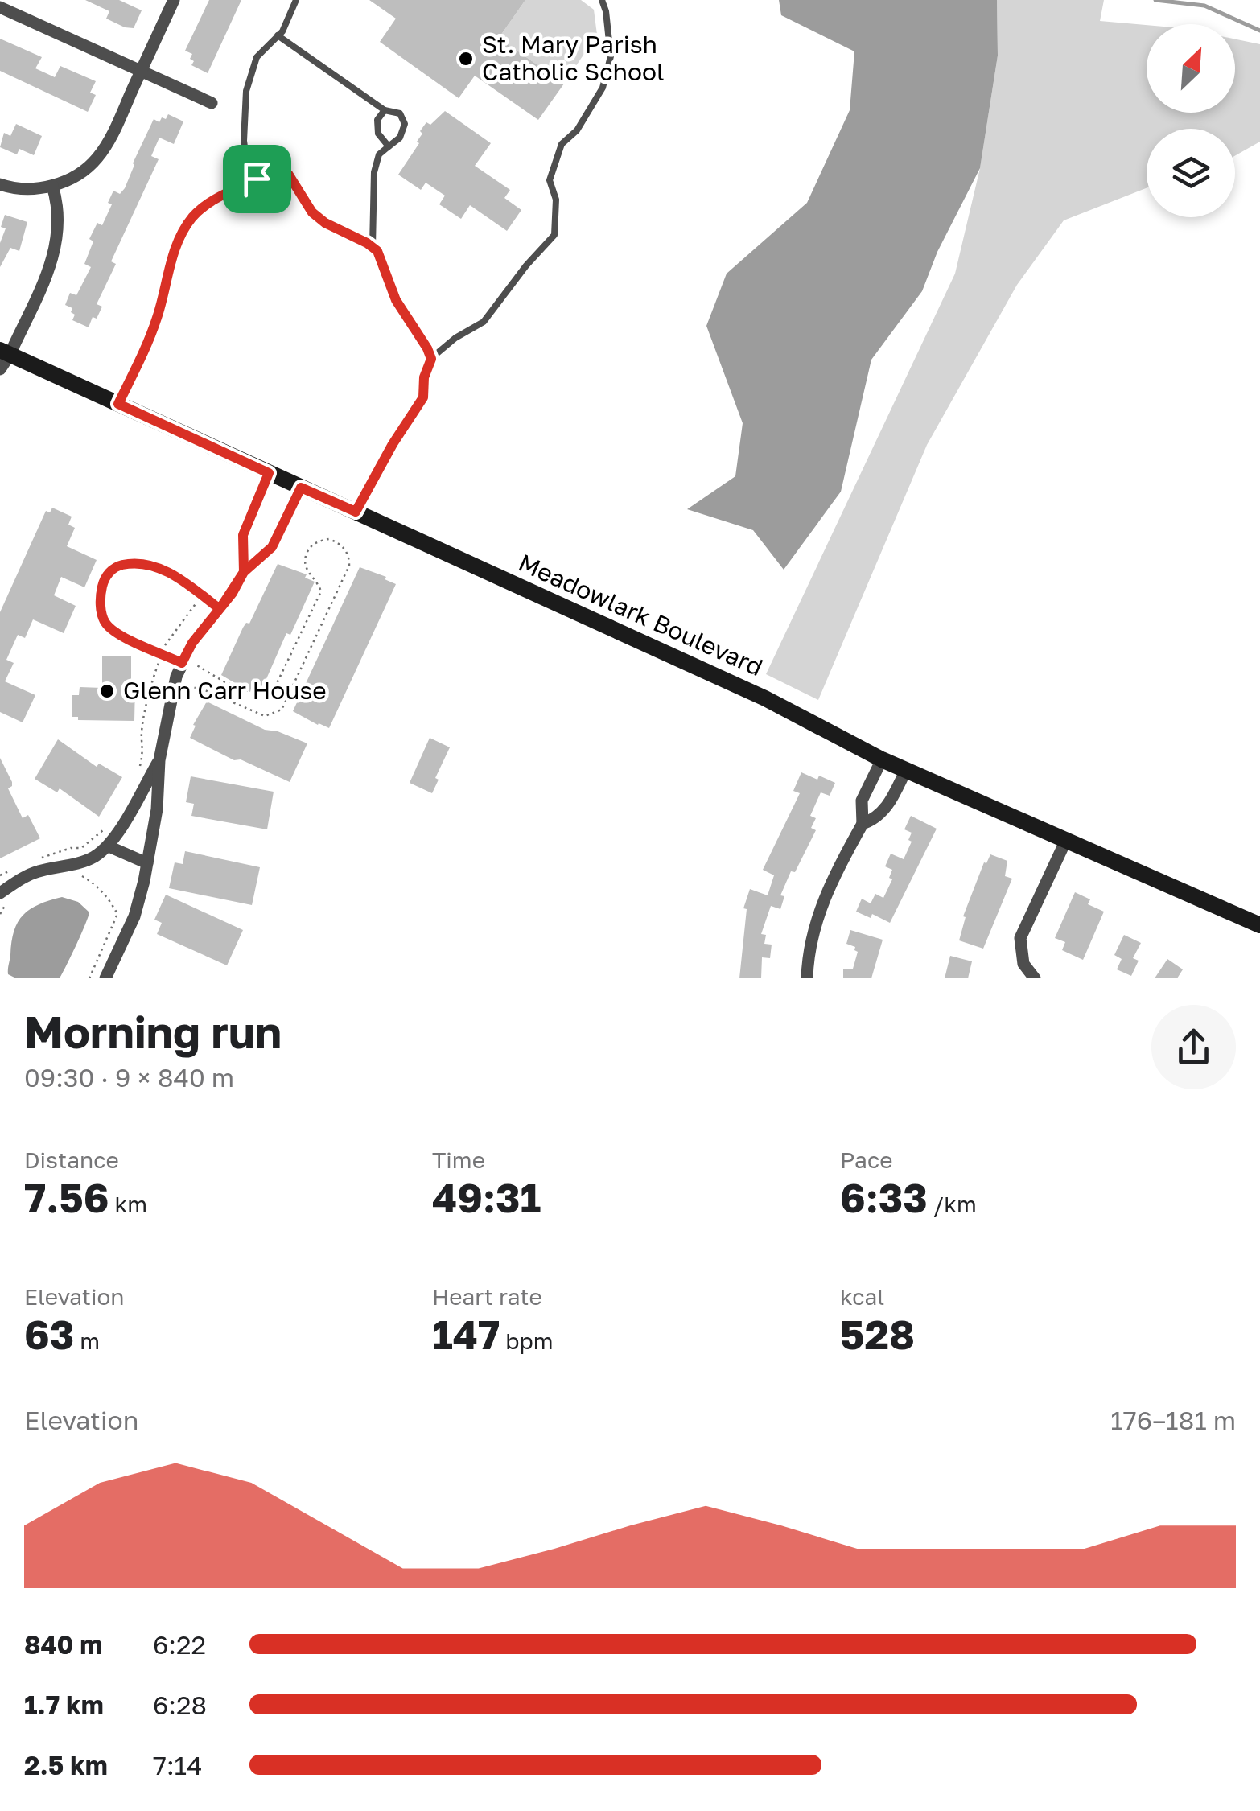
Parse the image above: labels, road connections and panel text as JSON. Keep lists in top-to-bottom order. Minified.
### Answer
{"streets":{"street":["Meadowlark Boulevard"]},"places":["St. Mary Parish Catholic School","Glenn Carr House"],"north":"top right","page":{"heading":["Morning run","09:30 · 9 × 840 m"],"stats":[["Distance","7.56 km"],["Time","49:31"],["Pace","6:33 /km"],["Elevation","63 m"],["Heart rate","147 bpm"],["kcal","528"]],"chart":["Elevation","176–181 m"],"list":[{"name":"840 m","note":"6:22"},{"name":"1.7 km","note":"6:28"},{"name":"2.5 km","note":"7:14"}]}}
